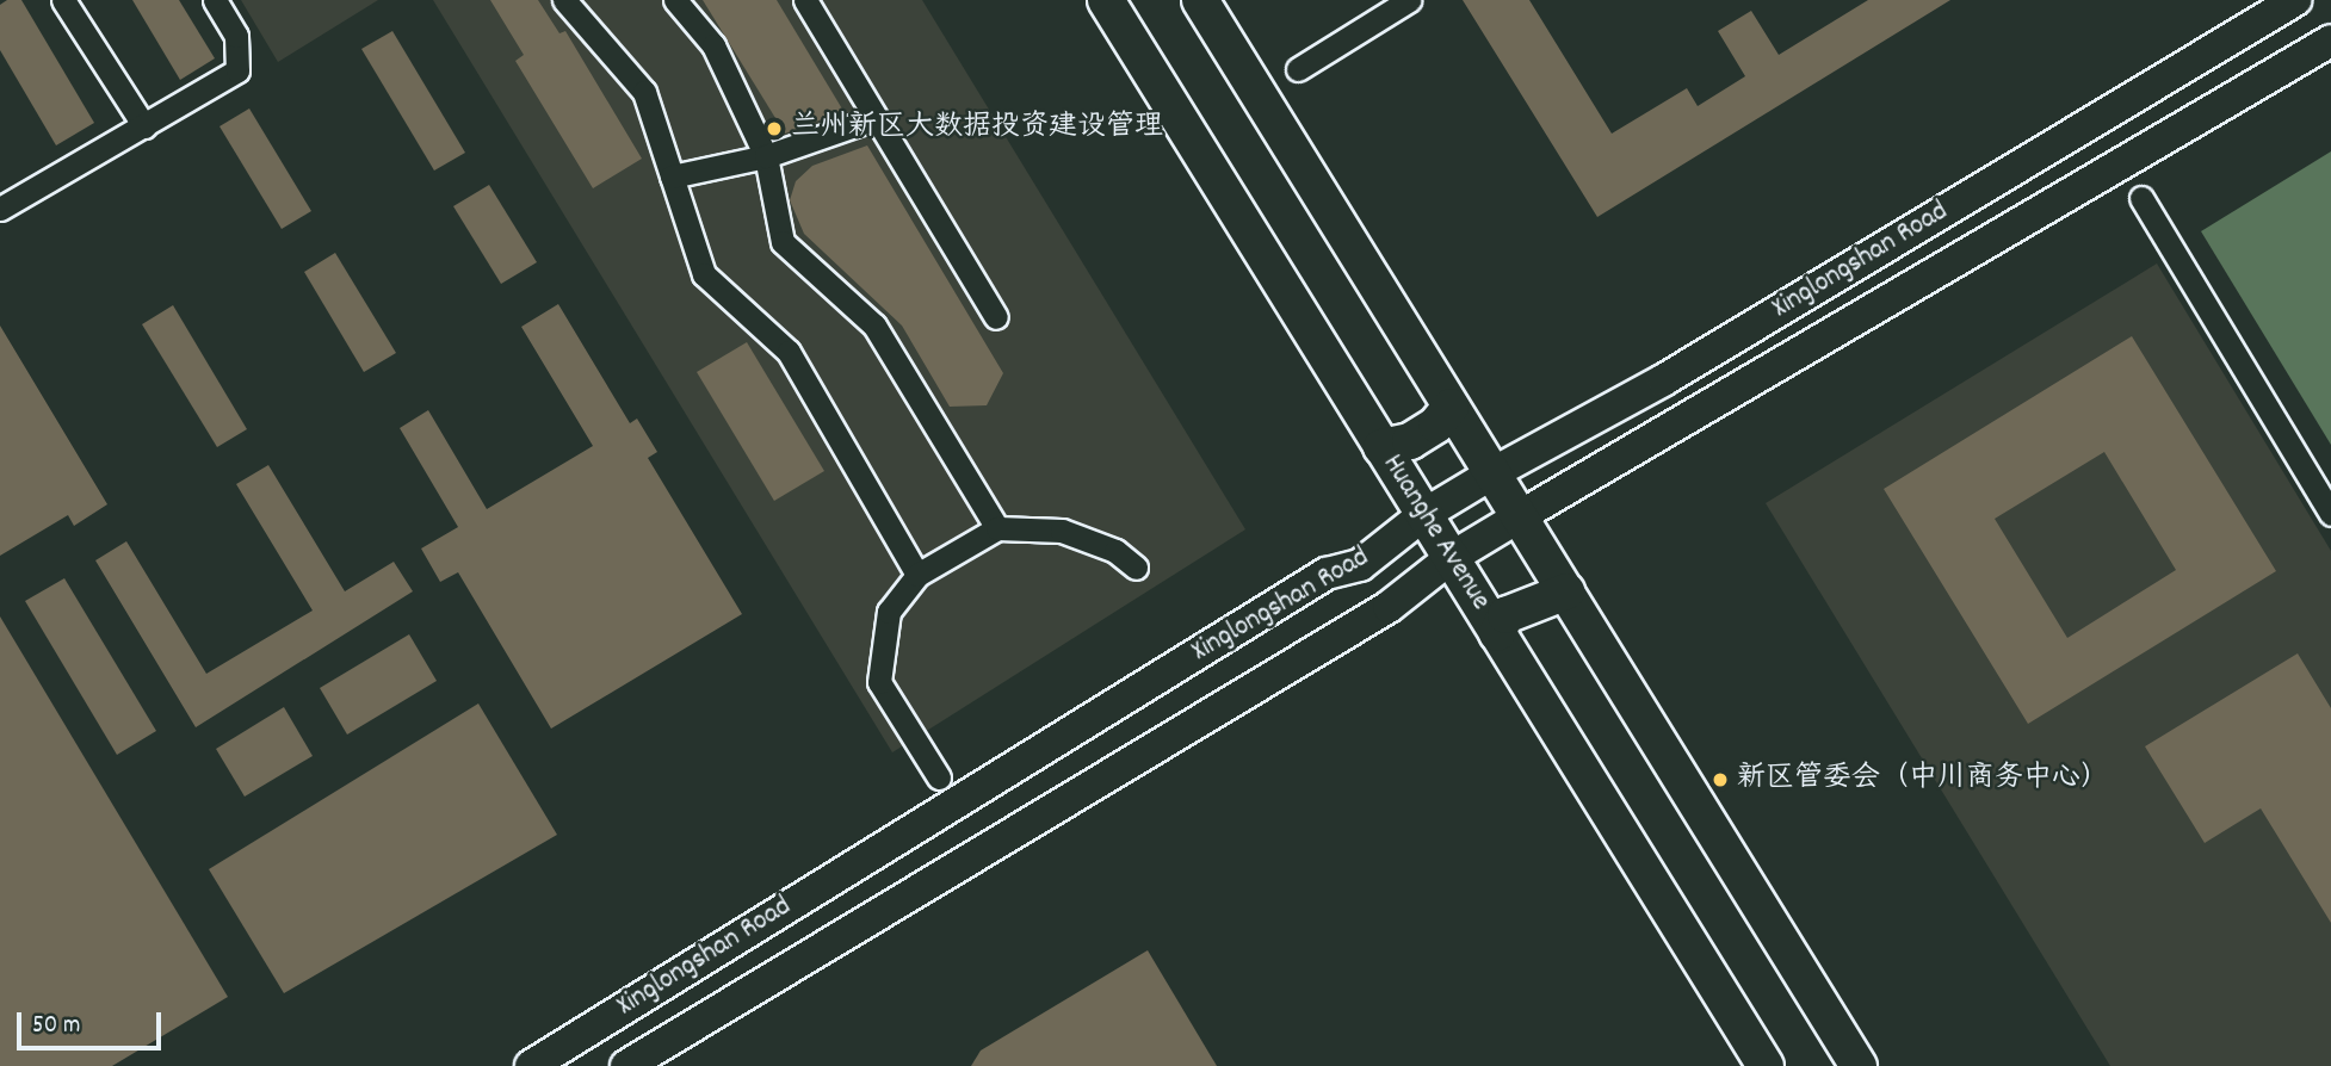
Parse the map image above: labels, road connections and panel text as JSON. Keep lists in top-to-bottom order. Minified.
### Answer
{"streets":{"main road":["Huanghe Avenue"],"street":["Xinglongshan Road"]},"crossings":[["Xinglongshan Road","Huanghe Avenue"]],"places":["兰州新区大数据投资建设管理","新区管委会（中川商务中心）"],"scale_bar":"50 m"}
